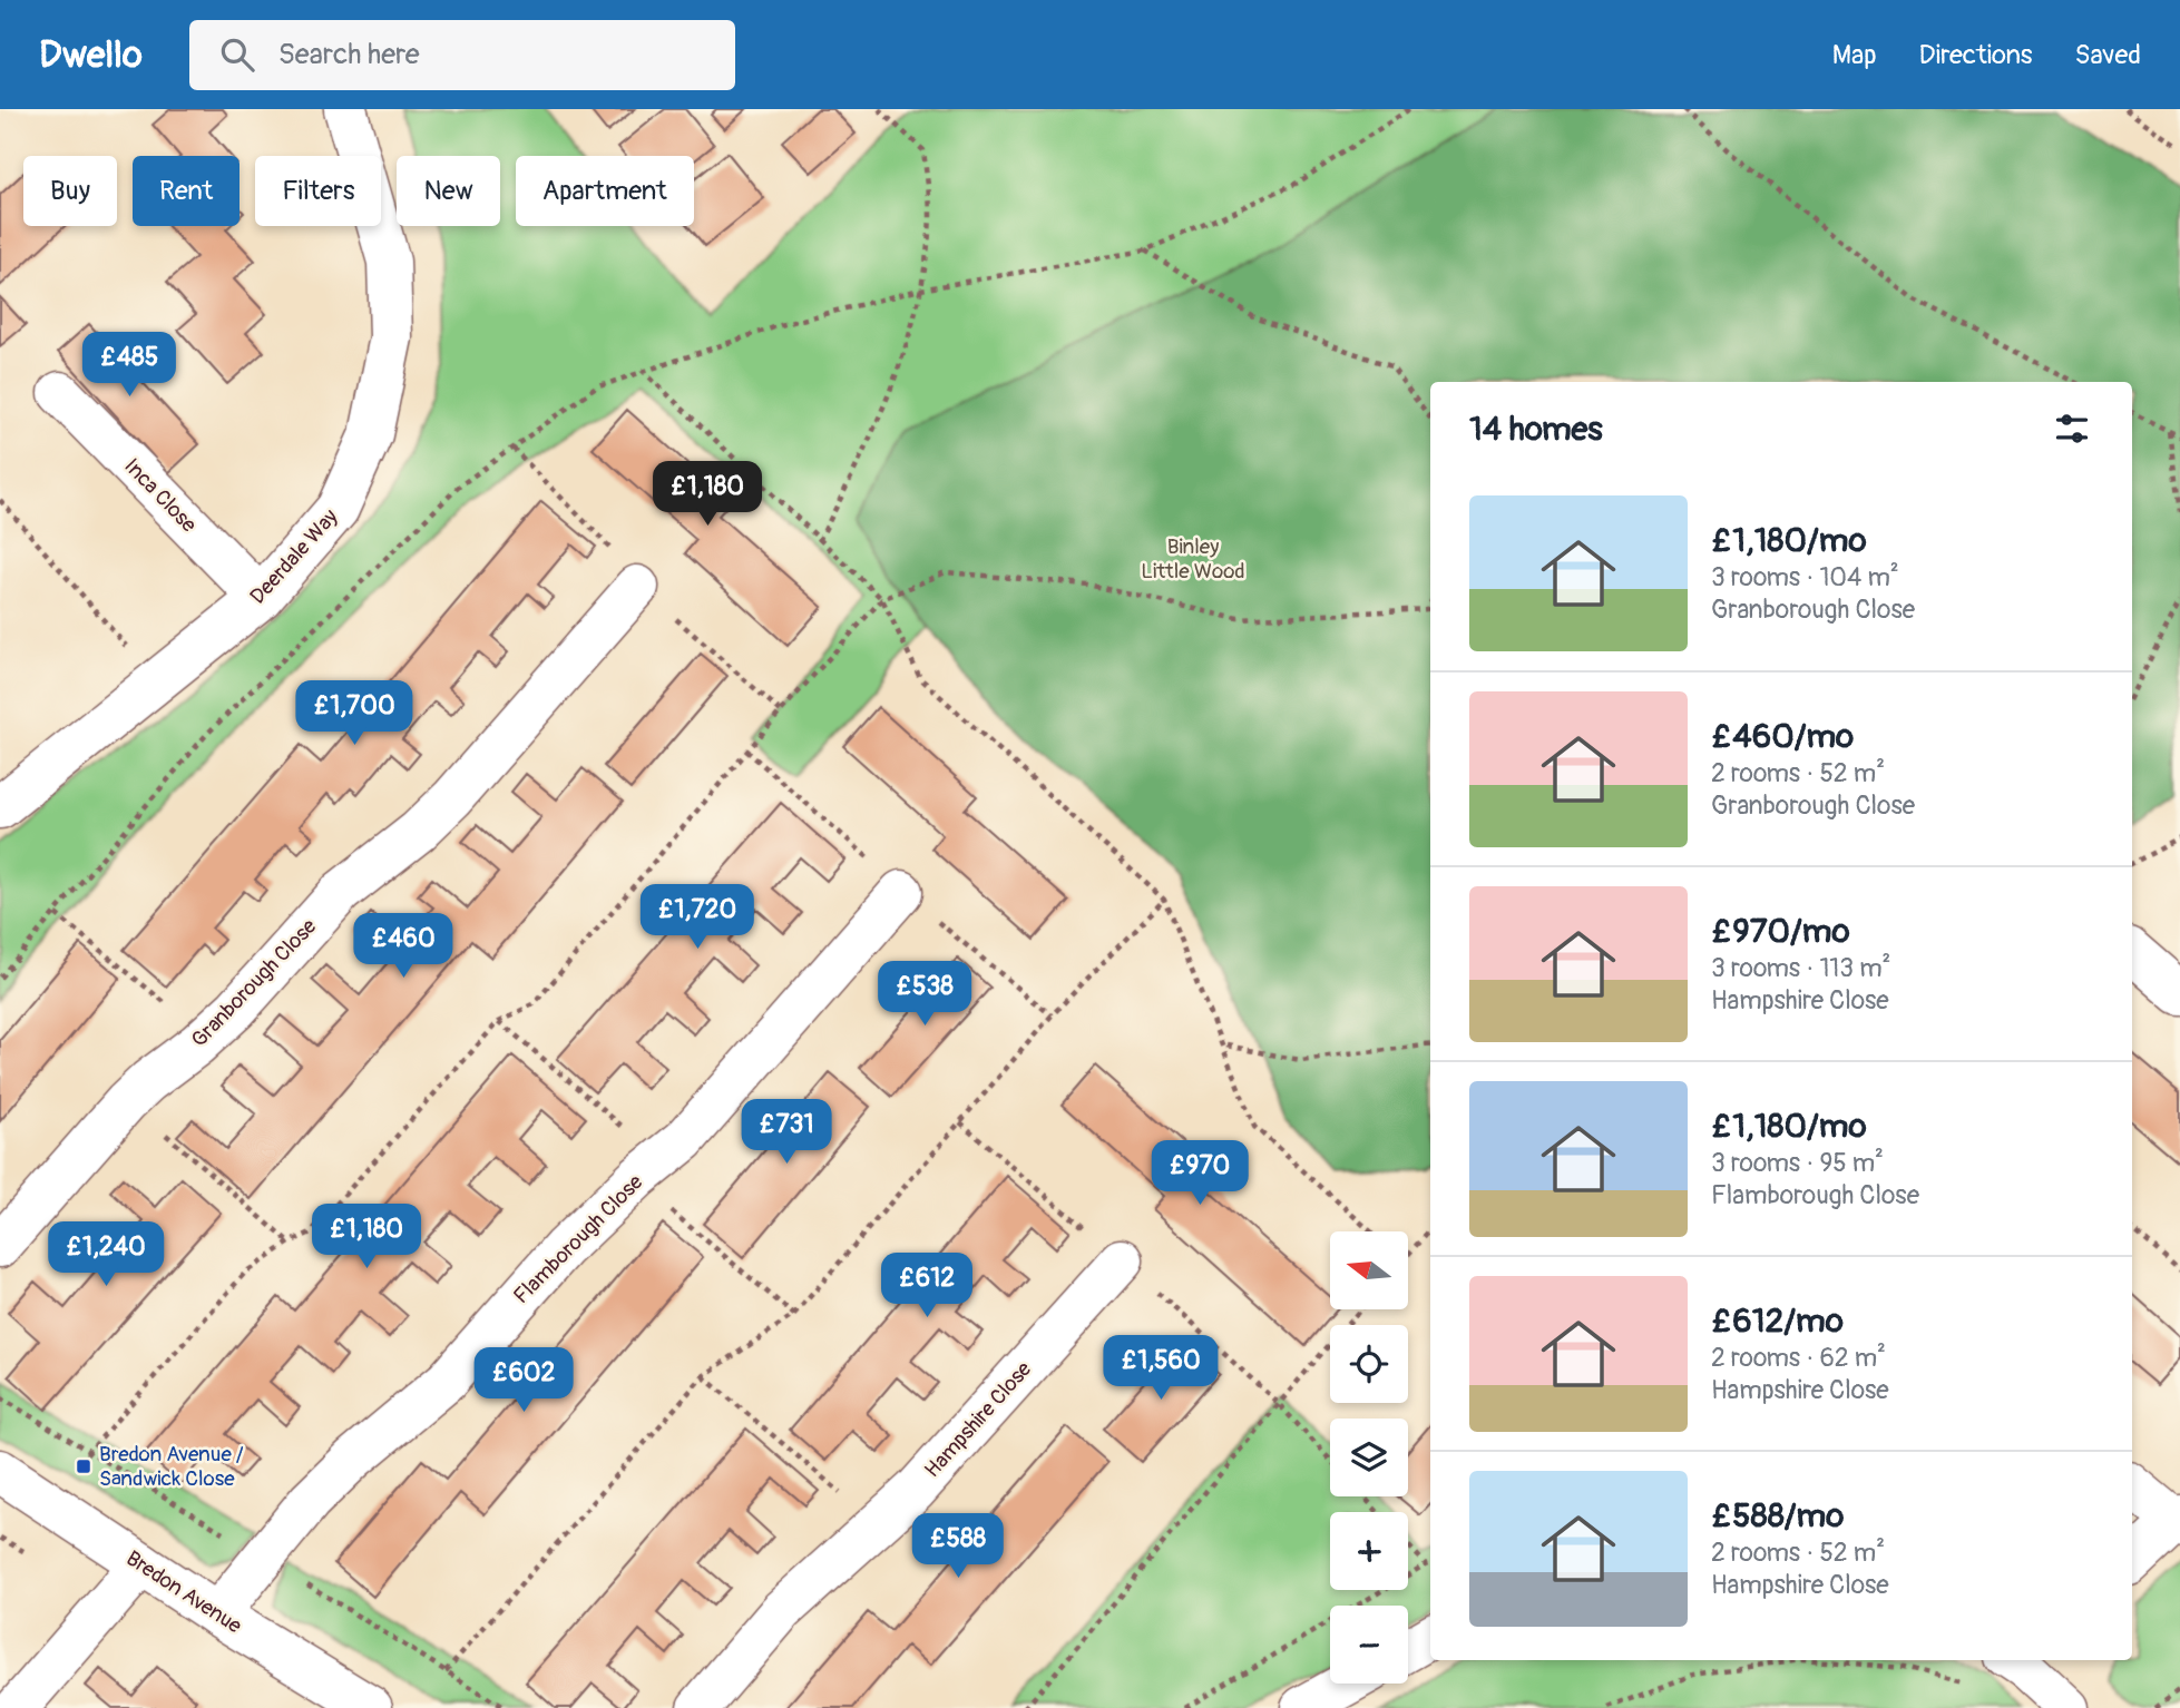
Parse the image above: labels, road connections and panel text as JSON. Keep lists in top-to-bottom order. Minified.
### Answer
{"streets":{"street":["Inca Close","Deerdale Way","Granborough Close","Flamborough Close","Hampshire Close","Bredon Avenue"]},"crossings":[["Inca Close","Deerdale Way"],["Flamborough Close","Bredon Avenue"]],"parks":["Binley Little Wood"],"places":{"transit":["Bredon Avenue / Sandwick Close"]},"north":"left","page":{"header":"Dwello","search":"Search here","nav":["Map","Directions","Saved"],"chip":["Buy","Rent","Filters","New","Apartment"],"price":["£485","£1,180","£1,700","£1,720","£460","£538","£731","£970","£1,180","£1,240","£612","£1,560","£602","£588"],"heading":"14 homes","list":[{"name":"£1,180/mo","note":"3 rooms · 104 m² · Granborough Close"},{"name":"£460/mo","note":"2 rooms · 52 m² · Granborough Close"},{"name":"£970/mo","note":"3 rooms · 113 m² · Hampshire Close"},{"name":"£1,180/mo","note":"3 rooms · 95 m² · Flamborough Close"},{"name":"£612/mo","note":"2 rooms · 62 m² · Hampshire Close"},{"name":"£588/mo","note":"2 rooms · 52 m² · Hampshire Close"}],"map_buttons":["+","−"]}}
